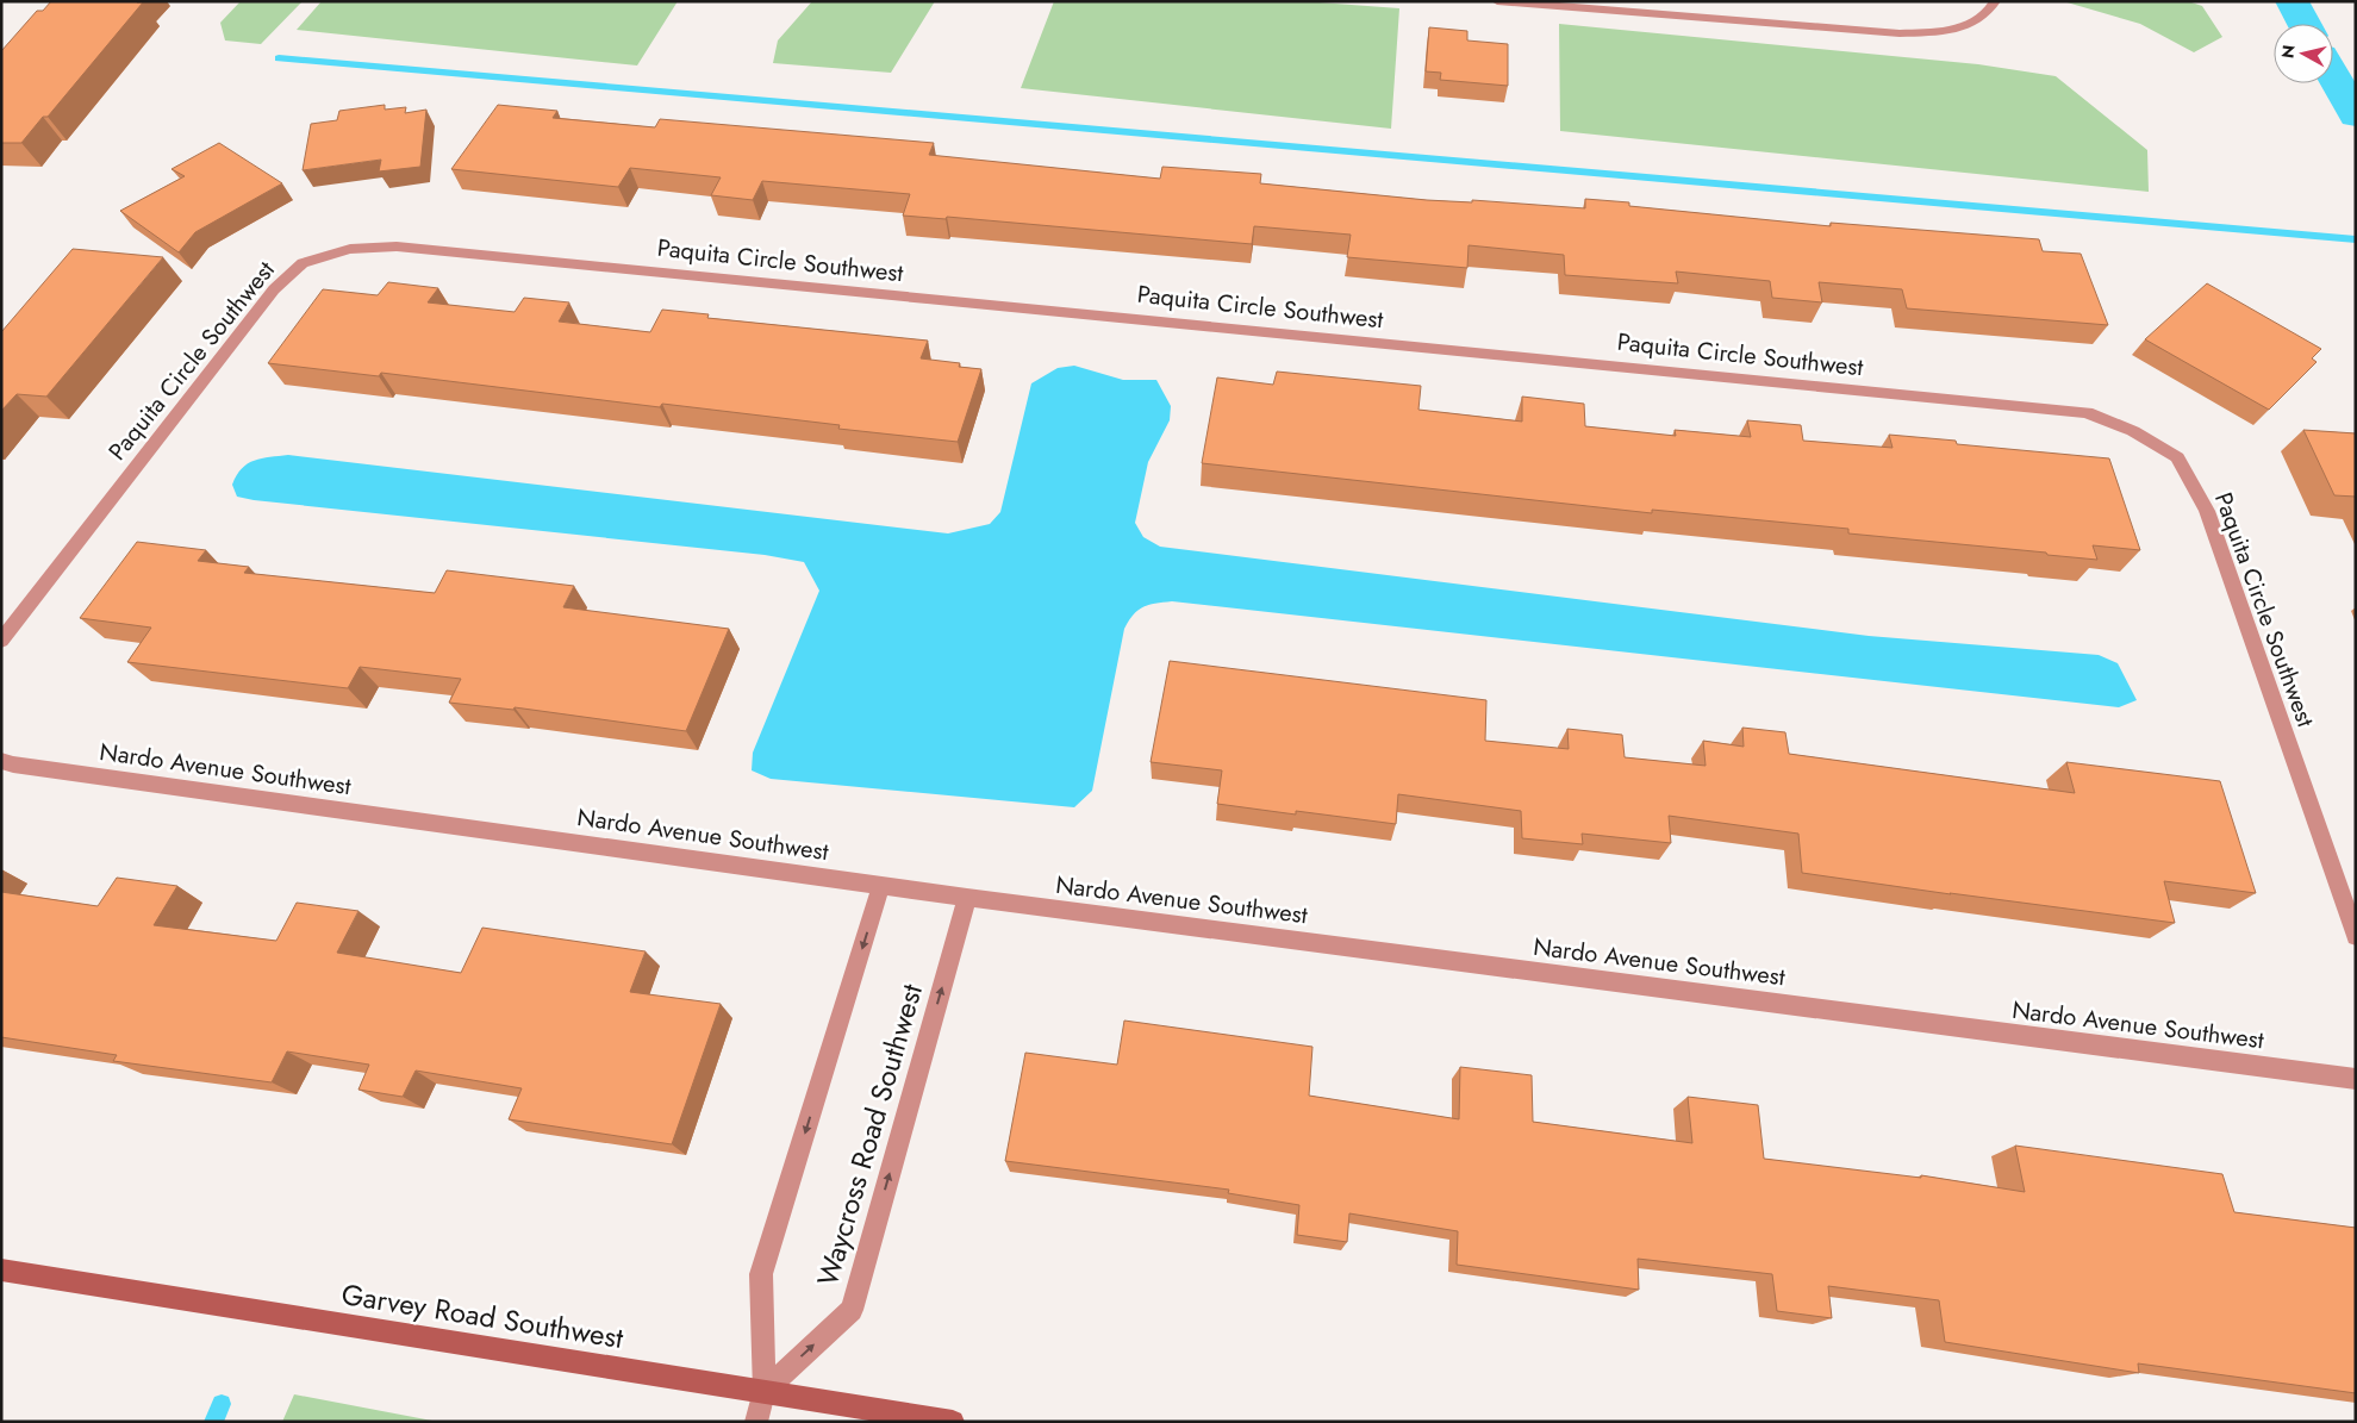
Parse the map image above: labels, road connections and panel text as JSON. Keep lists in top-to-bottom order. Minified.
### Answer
{"streets":{"street":["Paquita Circle Southwest","Nardo Avenue Southwest","Waycross Road Southwest","Garvey Road Southwest"]},"crossings":[["Nardo Avenue Southwest","Waycross Road Southwest"],["Waycross Road Southwest","Garvey Road Southwest"]],"north":"left"}
